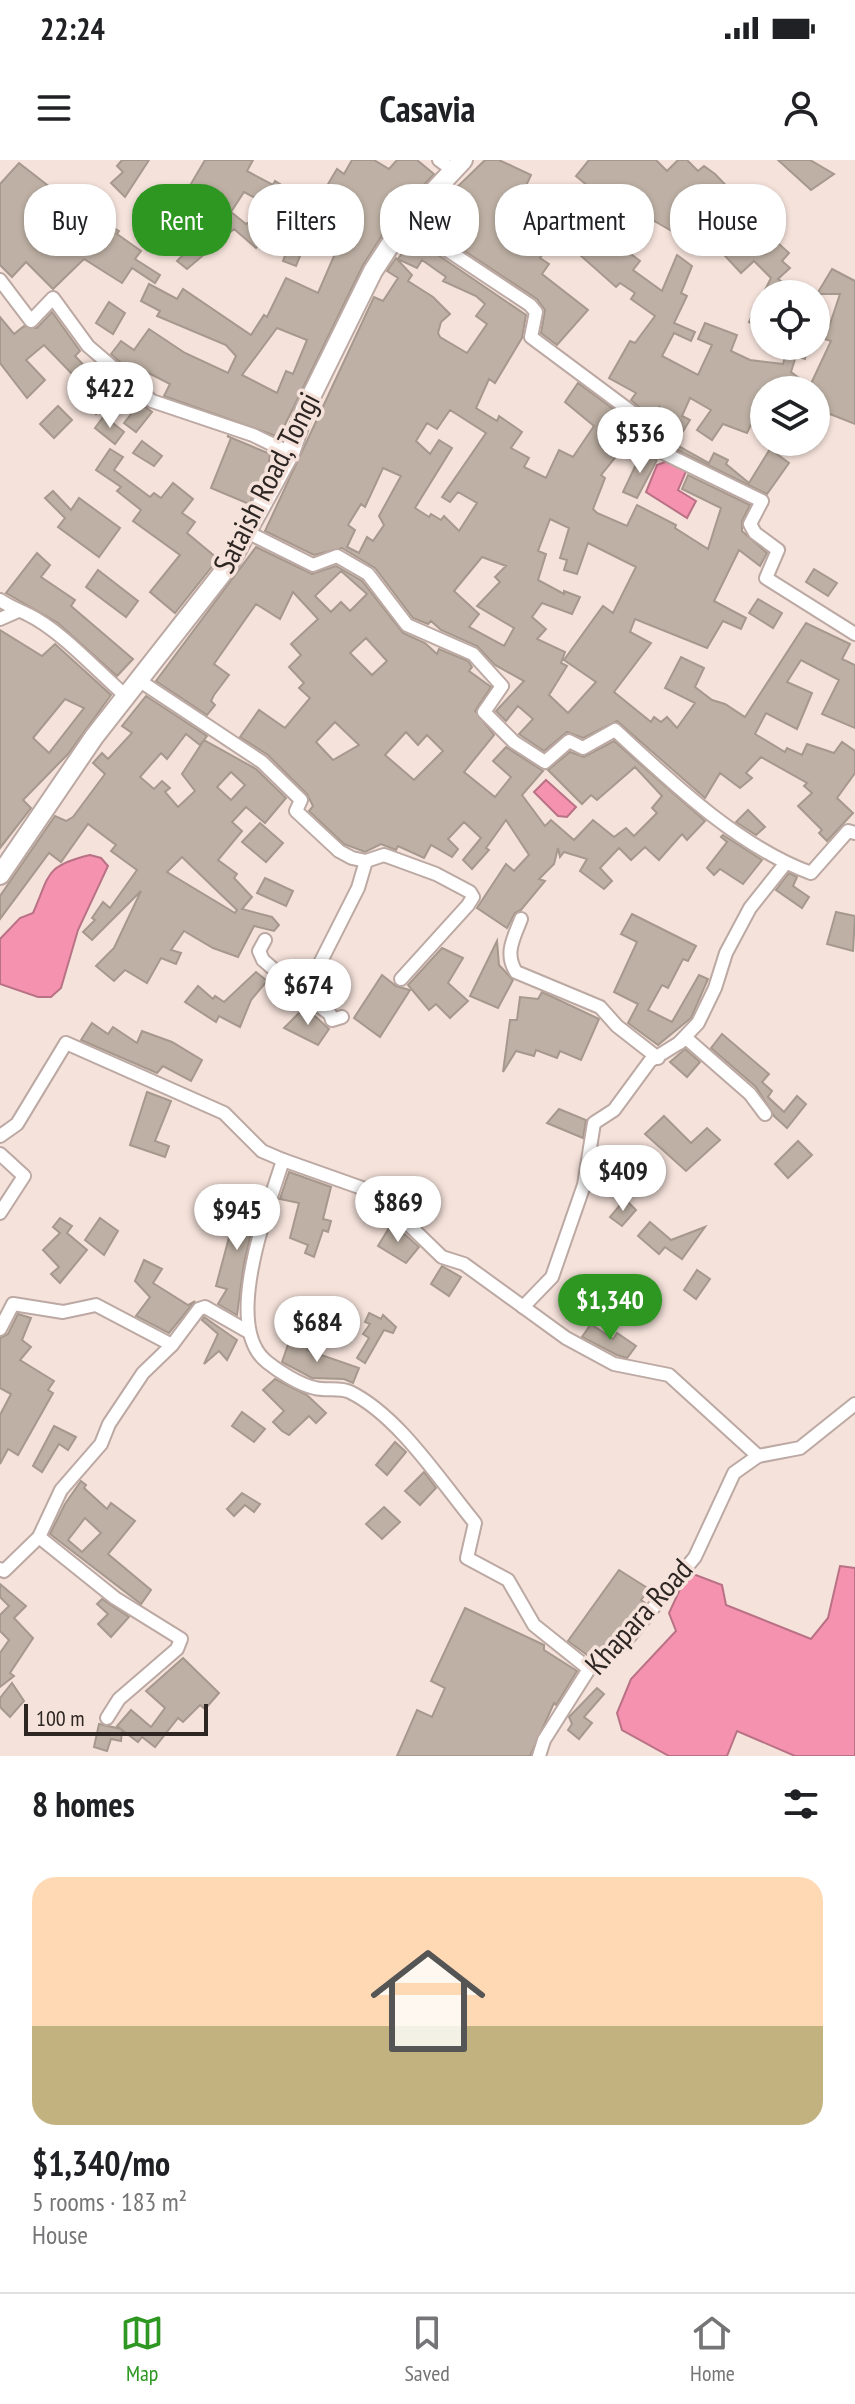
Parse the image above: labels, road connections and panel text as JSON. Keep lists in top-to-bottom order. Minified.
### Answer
{"streets":{"street":["Sataish Road, Tongi","Khapara Road"]},"scale_bar":"100 m","page":{"status":"22:24","header":"Casavia","chip":["Buy","Rent","Filters","New","Apartment","House"],"price":["$422","$536","$674","$409","$869","$945","$1,340","$684"],"scale":"100 m","heading":"8 homes","list":[{"name":"$1,340/mo","note":"5 rooms · 183 m² · House"}],"tabs":["Map","Saved","Home"]}}
